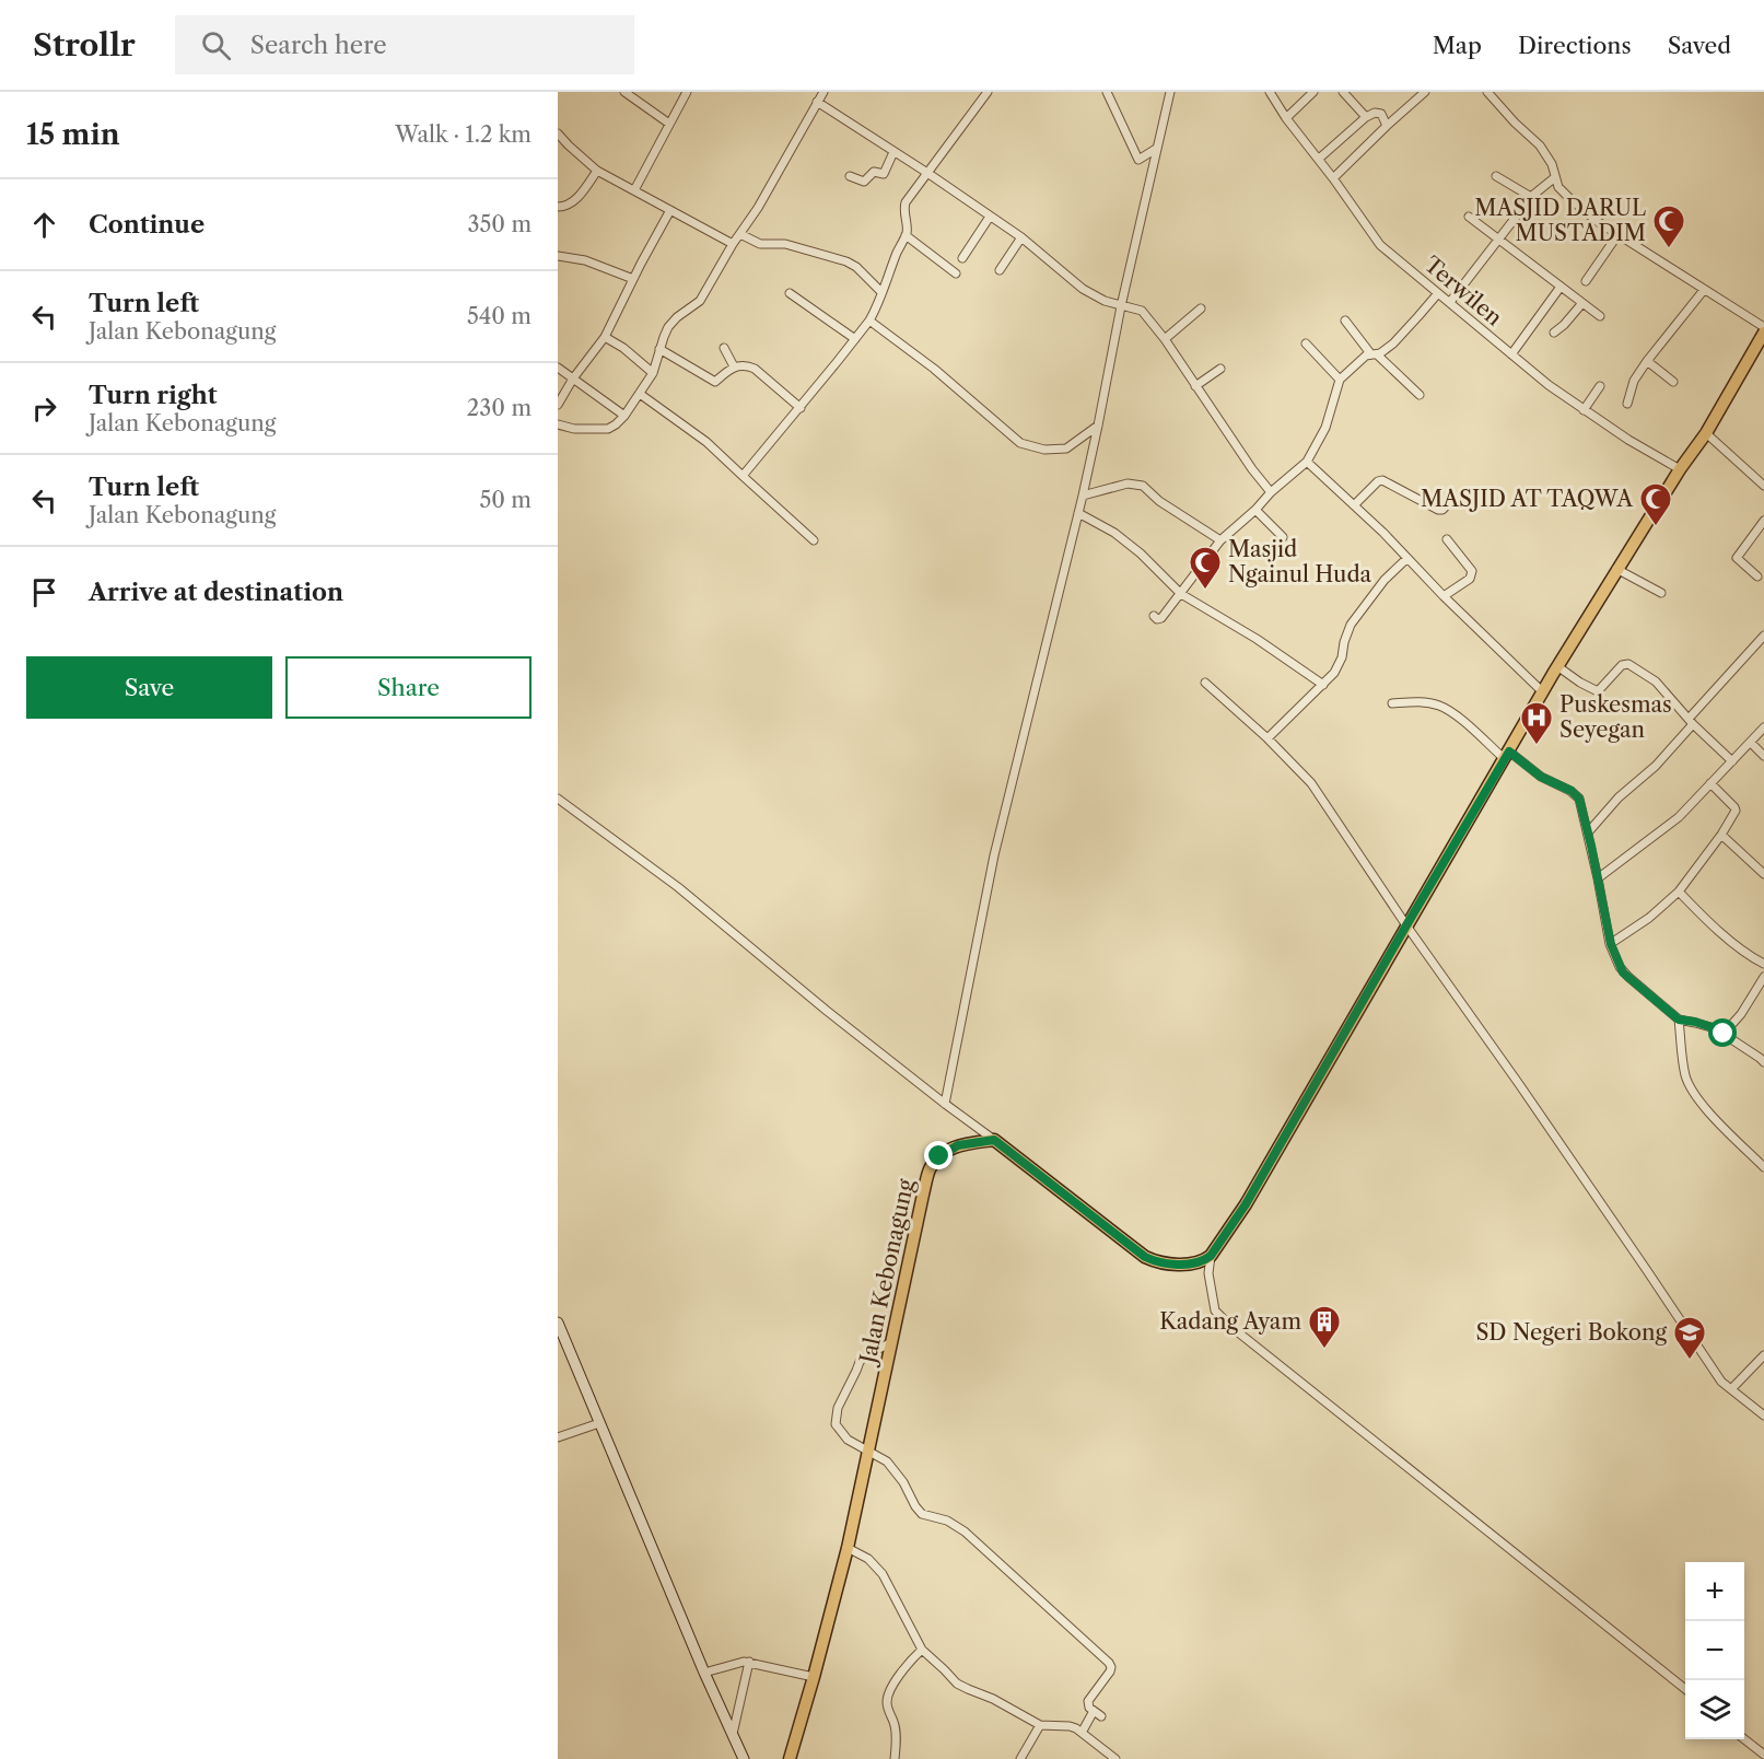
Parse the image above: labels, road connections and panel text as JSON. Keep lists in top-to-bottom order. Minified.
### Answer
{"streets":{"main road":["Jalan Kebonagung"],"street":["Terwilen"]},"places":{"mosque":["MASJID DARUL MUSTADIM","MASJID AT TAQWA","Masjid Ngainul Huda"],"hospital":["Puskesmas Seyegan"],"building":["Kadang Ayam"],"school or university":["SD Negeri Bokong"]},"page":{"header":"Strollr","search":"Search here","nav":["Map","Directions","Saved"],"heading":["15 min","Walk · 1.2 km"],"list":[["Continue","350 m"],["Turn left","Jalan Kebonagung","540 m"],["Turn right","Jalan Kebonagung","230 m"],["Turn left","Jalan Kebonagung","50 m"],"Arrive at destination"],"buttons":["Save","Share"],"map_buttons":["+","−"]}}
